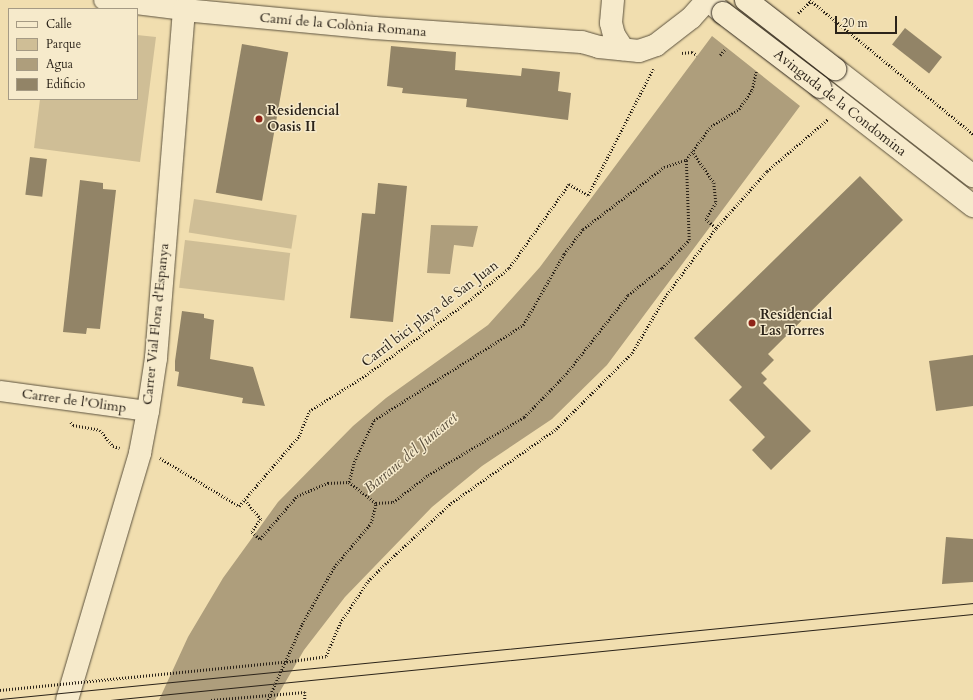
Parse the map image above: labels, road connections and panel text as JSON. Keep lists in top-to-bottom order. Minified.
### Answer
{"streets":{"street":["Camí de la Colònia Romana","Avinguda de la Condomina","Carrer Vial Flora d'Espanya","Carrer de l'Olimp"],"path":["Carril bici playa de San Juan"]},"crossings":[["Camí de la Colònia Romana","Avinguda de la Condomina"],["Camí de la Colònia Romana","Carrer Vial Flora d'Espanya"],["Carrer Vial Flora d'Espanya","Carrer de l'Olimp"]],"water":["Barranc del Juncaret"],"places":["Residencial Oasis II","Residencial Las Torres"],"legend":["Calle","Parque","Agua","Edificio"],"scale_bar":"20 m"}
